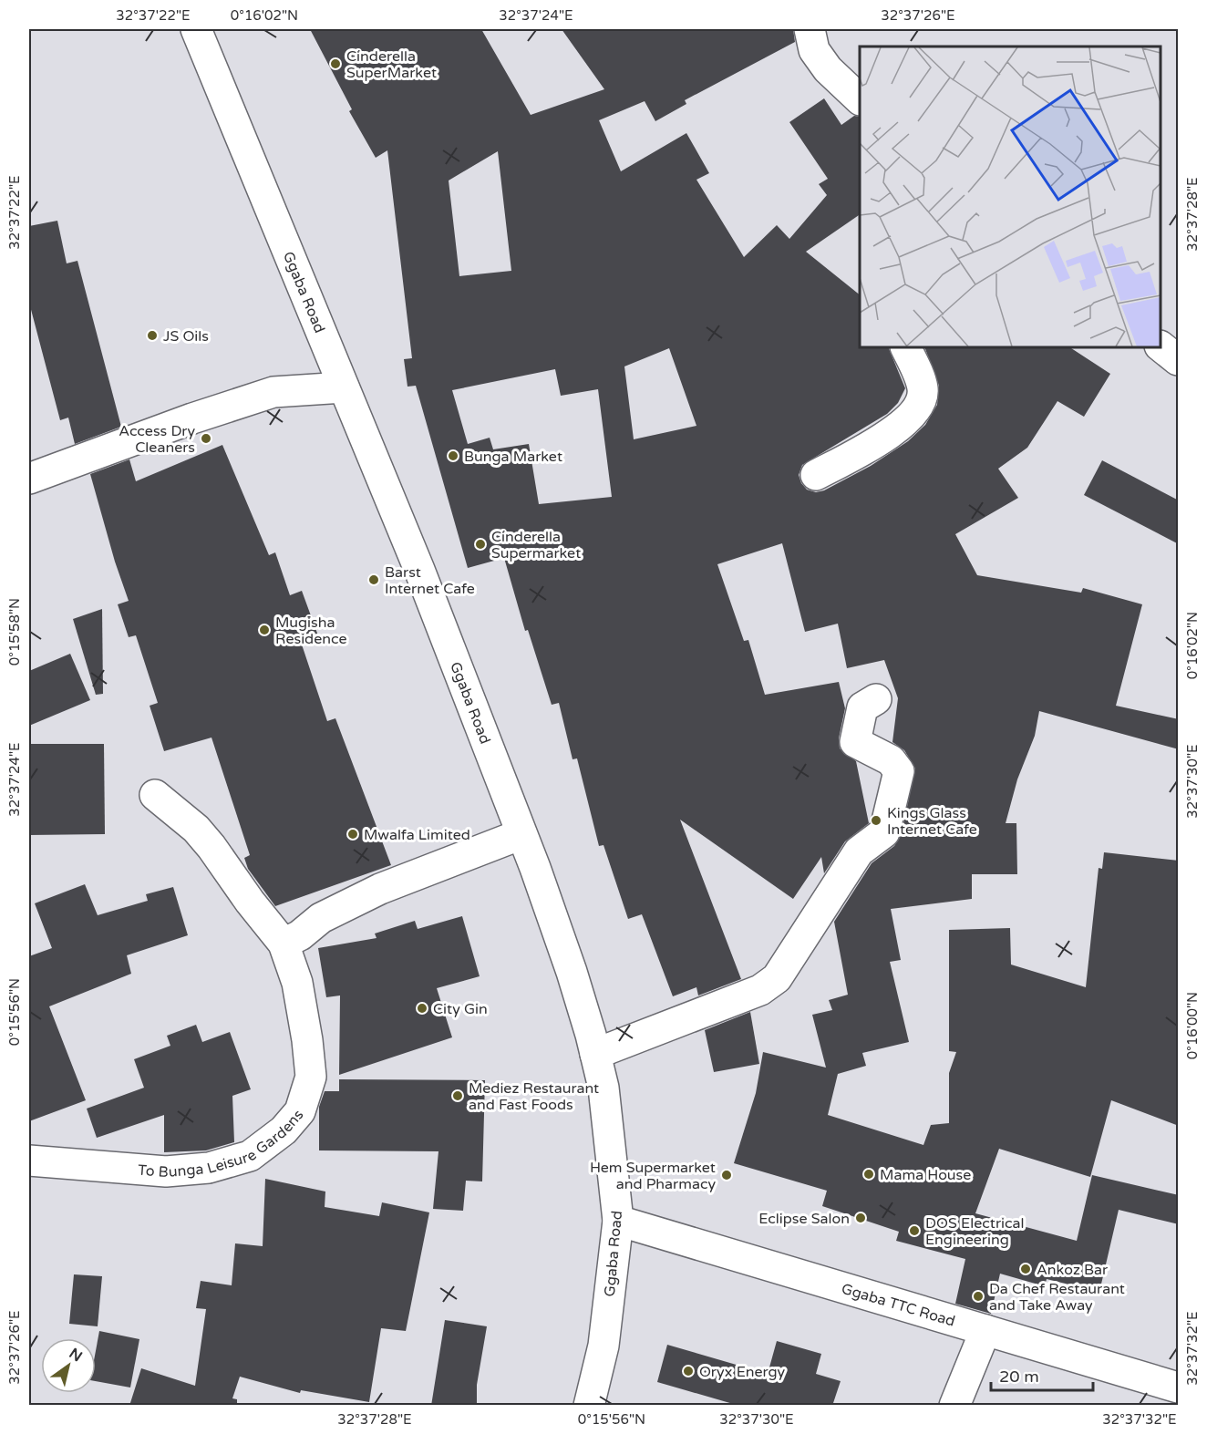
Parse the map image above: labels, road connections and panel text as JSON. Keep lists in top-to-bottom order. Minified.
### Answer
{"streets":{"street":["Ggaba Road","To Bunga Leisure Gardens","Ggaba TTC Road"]},"crossings":[["Ggaba Road","Ggaba TTC Road"]],"places":["Cinderella SuperMarket","JS Oils","Access Dry Cleaners","Bunga Market","Cinderella Supermarket","Barst Internet Cafe","Mugisha Residence","Kings Glass Internet Cafe","Mwalfa Limited","City Gin","Mediez Restaurant and Fast Foods","Mama House","Hem Supermarket and Pharmacy","Eclipse Salon","DOS Electrical Engineering","Ankoz Bar","Da Chef Restaurant and Take Away","Oryx Energy"],"scale_bar":"20 m","north":"top right","coordinates":["32°37'22\"E","0°16'02\"N","32°37'24\"E","32°37'26\"E","32°37'28\"E","0°15'58\"N","32°37'30\"E","0°15'56\"N","0°16'00\"N","32°37'32\"E"]}
